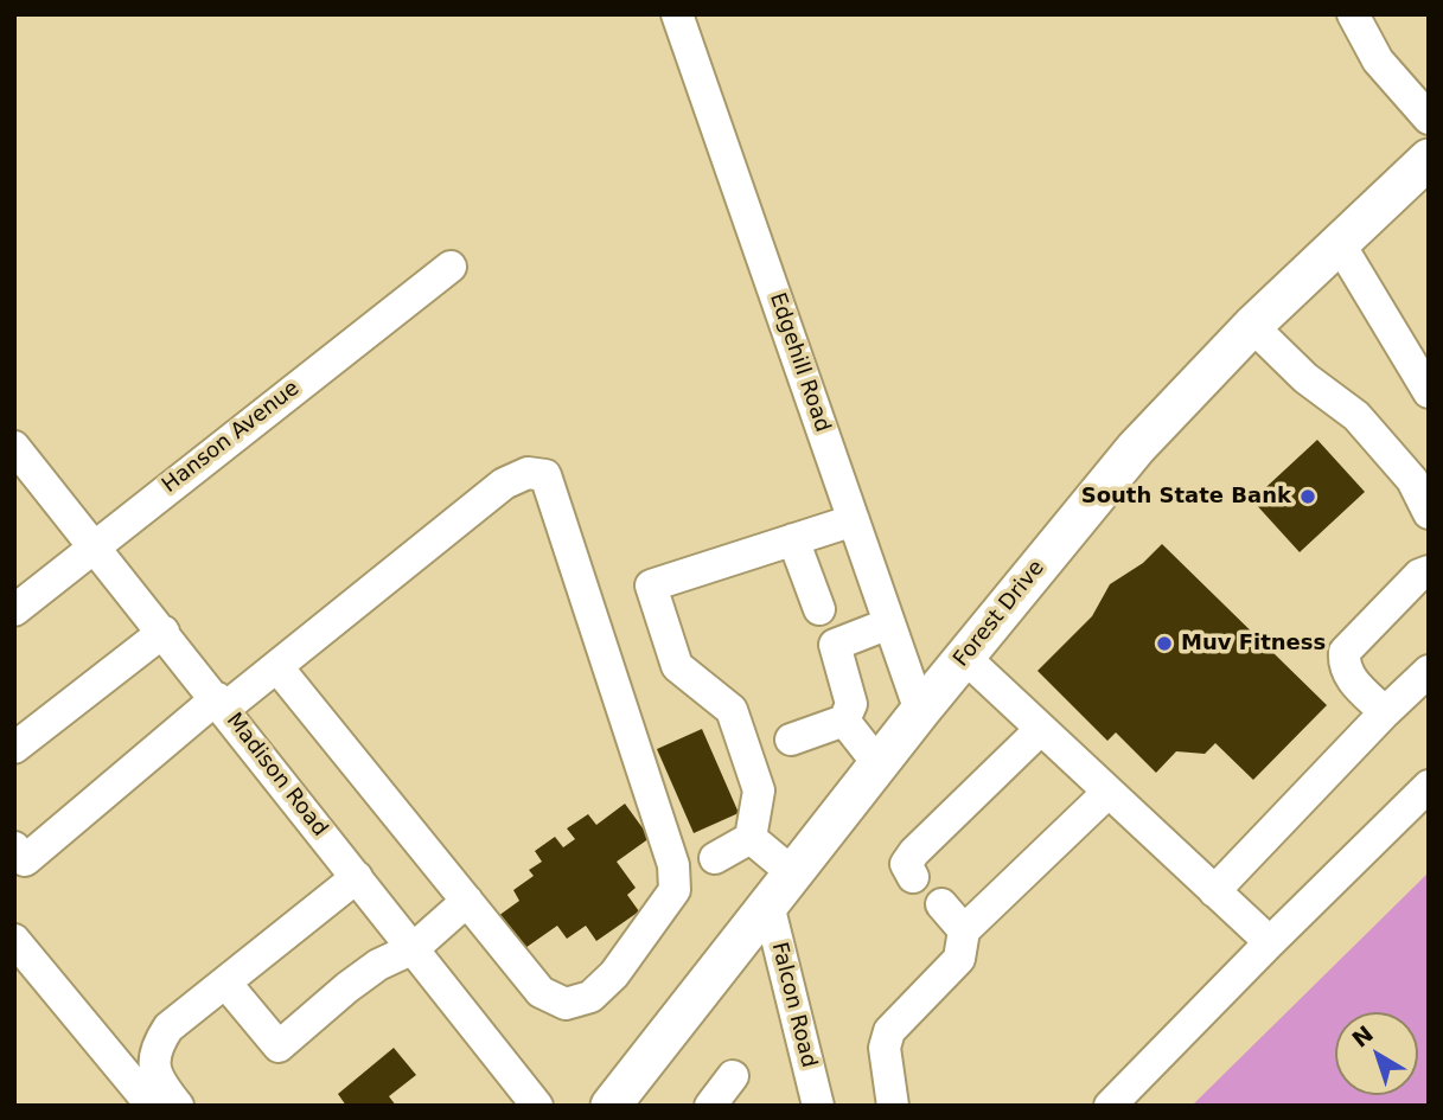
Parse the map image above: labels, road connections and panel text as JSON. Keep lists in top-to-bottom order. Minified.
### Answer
{"streets":{"main road":["Forest Drive"],"street":["Edgehill Road","Hanson Avenue","Madison Road","Falcon Road"]},"crossings":[["Edgehill Road","Forest Drive"],["Hanson Avenue","Madison Road"],["Forest Drive","Falcon Road"]],"places":["South State Bank","Muv Fitness"],"north":"top left"}
